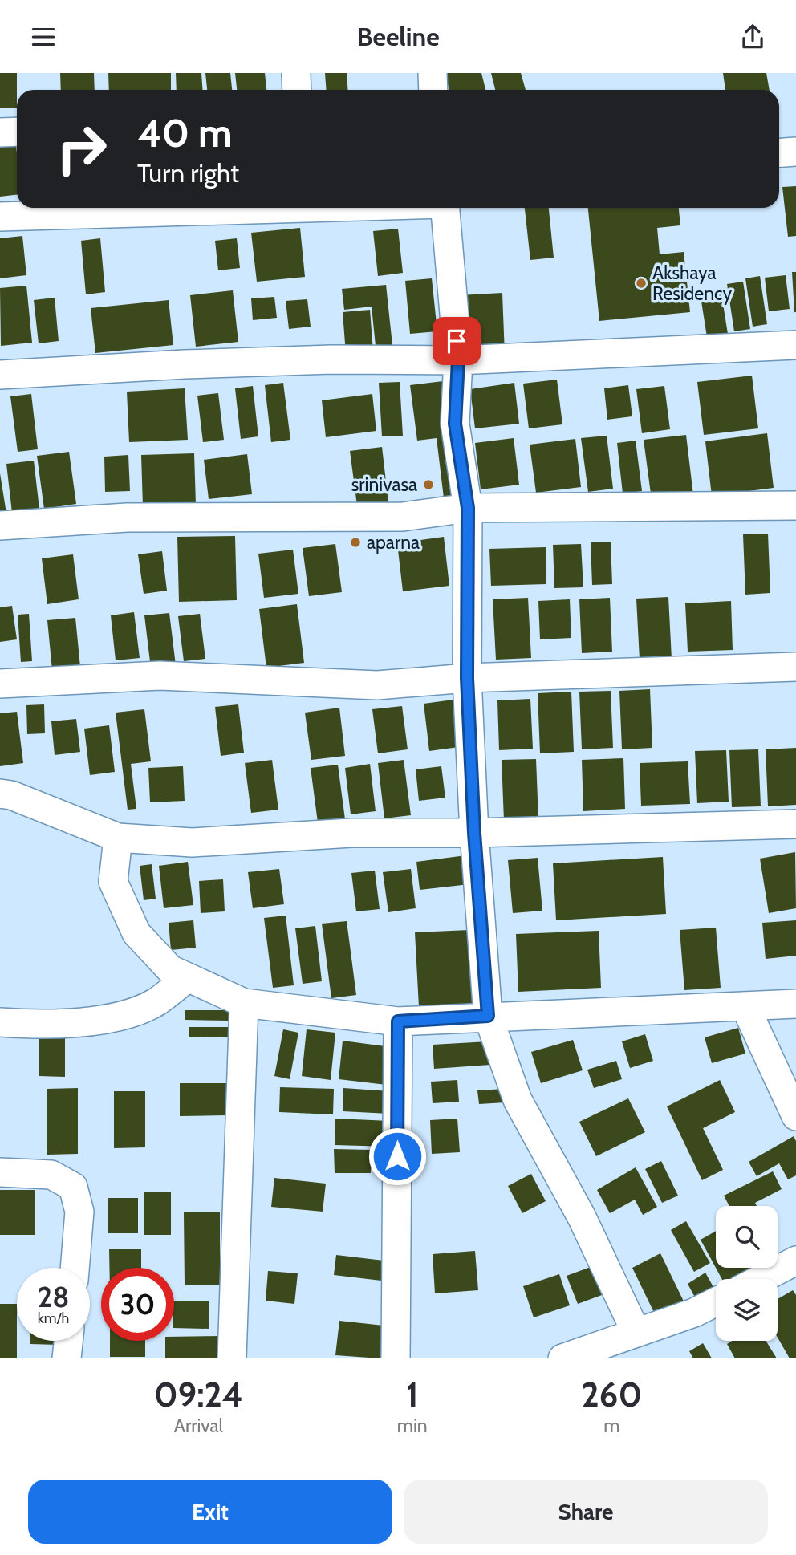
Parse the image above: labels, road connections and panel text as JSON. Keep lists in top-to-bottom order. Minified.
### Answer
{"places":["Akshaya Residency","srinivasa","aparna"],"page":{"header":"Beeline","turn":["40 m","Turn right"],"speed":"28 km/h","limit":"30","eta":["09:24","Arrival","1","min","260","m"],"buttons":["Exit","Share"]}}
